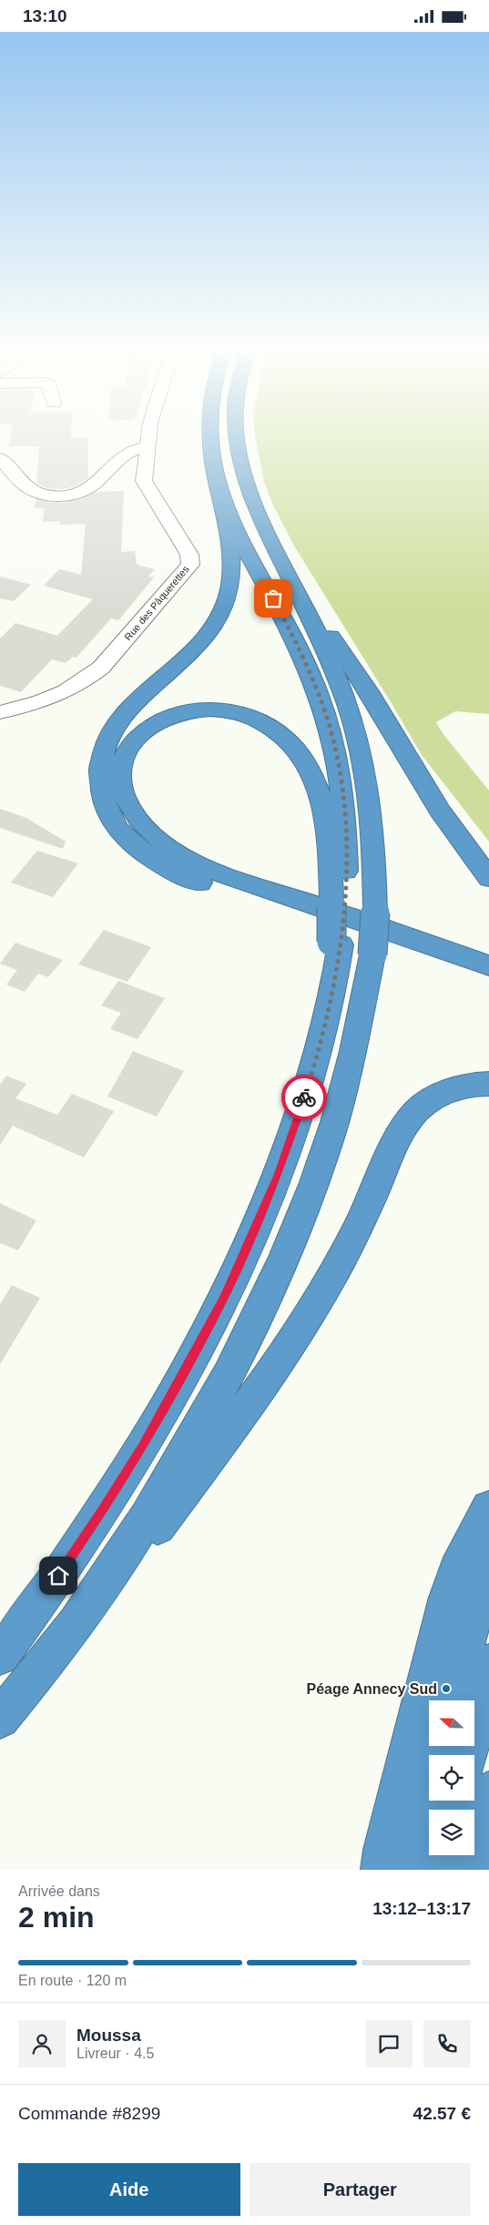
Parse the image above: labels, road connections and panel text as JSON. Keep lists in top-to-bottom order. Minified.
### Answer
{"streets":{"street":["Rue des Pâquerettes"]},"places":["Péage Annecy Sud"],"north":"left","page":{"status":"13:10","heading":["2 min","Arrivée dans","13:12–13:17"],"panel":["Moussa","Livreur · 4.5","Commande #8299","42.57 €"],"bar":"En route · 120 m","buttons":["Aide","Partager"]}}
